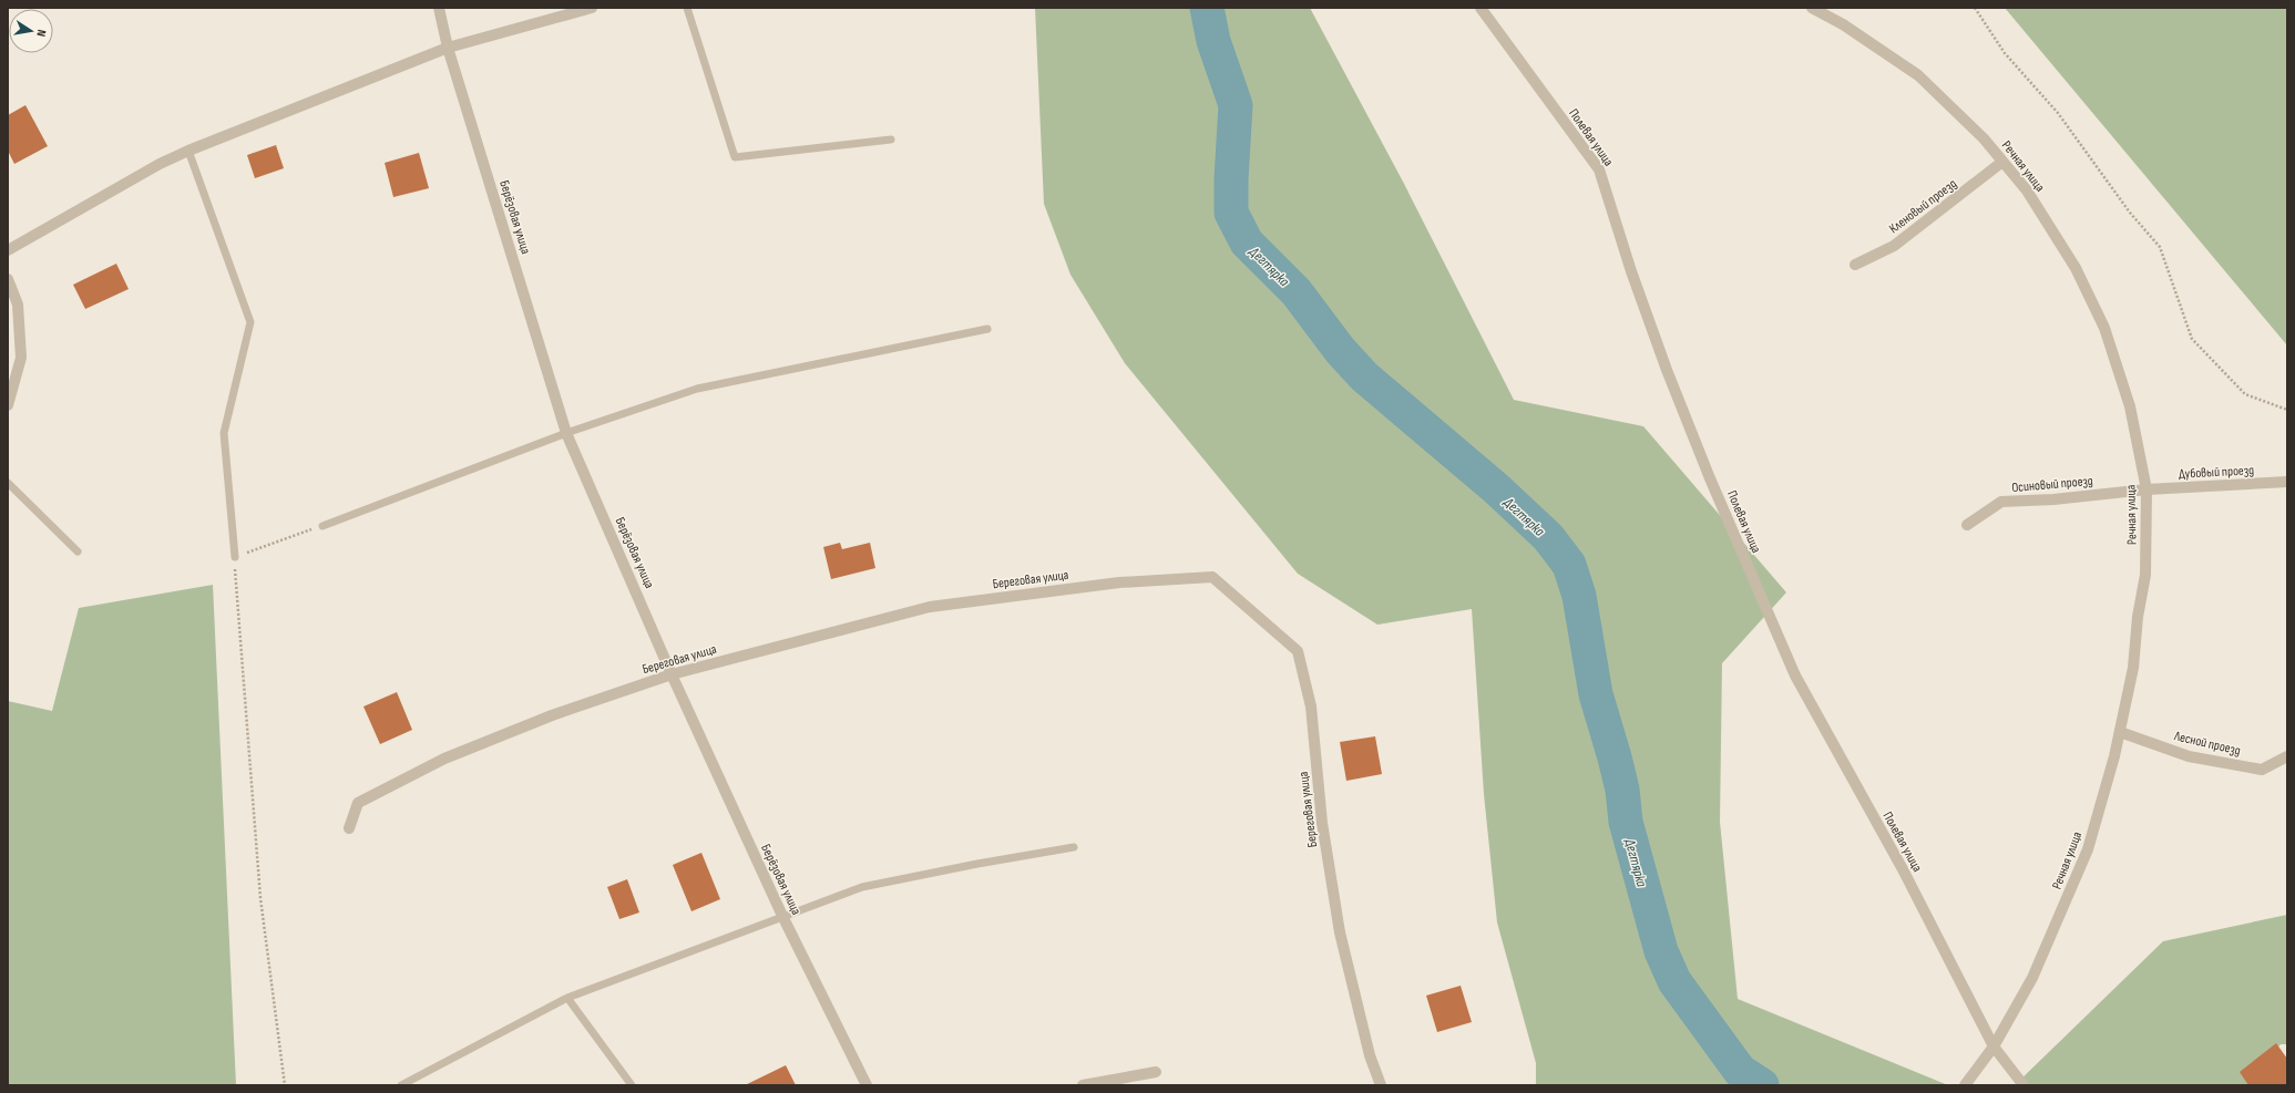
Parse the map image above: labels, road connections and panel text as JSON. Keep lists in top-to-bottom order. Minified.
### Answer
{"streets":{"street":["Полевая улица","Речная улица","Кленовый проезд","Берёзовая улица","Дубовый проезд","Осиновый проезд","Береговая улица","Лесной проезд"]},"crossings":[["Полевая улица","Речная улица"],["Речная улица","Кленовый проезд"],["Речная улица","Дубовый проезд"],["Речная улица","Осиновый проезд"],["Речная улица","Лесной проезд"],["Берёзовая улица","Береговая улица"],["Дубовый проезд","Осиновый проезд"]],"water":["Дегтярка"],"north":"right"}
